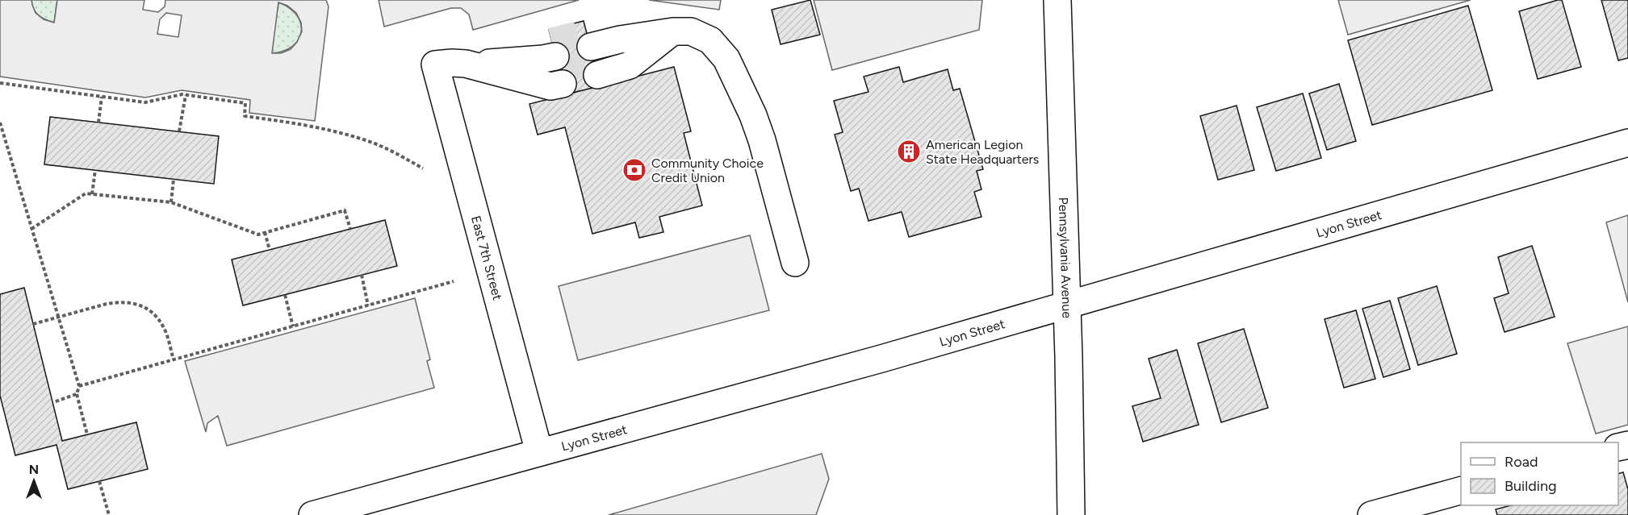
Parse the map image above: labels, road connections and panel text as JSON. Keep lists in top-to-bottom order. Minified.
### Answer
{"streets":{"street":["Lyon Street","Pennsylvania Avenue","East 7th Street"]},"crossings":[["Lyon Street","Pennsylvania Avenue"],["Lyon Street","East 7th Street"]],"places":{"building":["American Legion State Headquarters"],"bank":["Community Choice Credit Union"]},"legend":["Road","Building"],"north":"top"}
